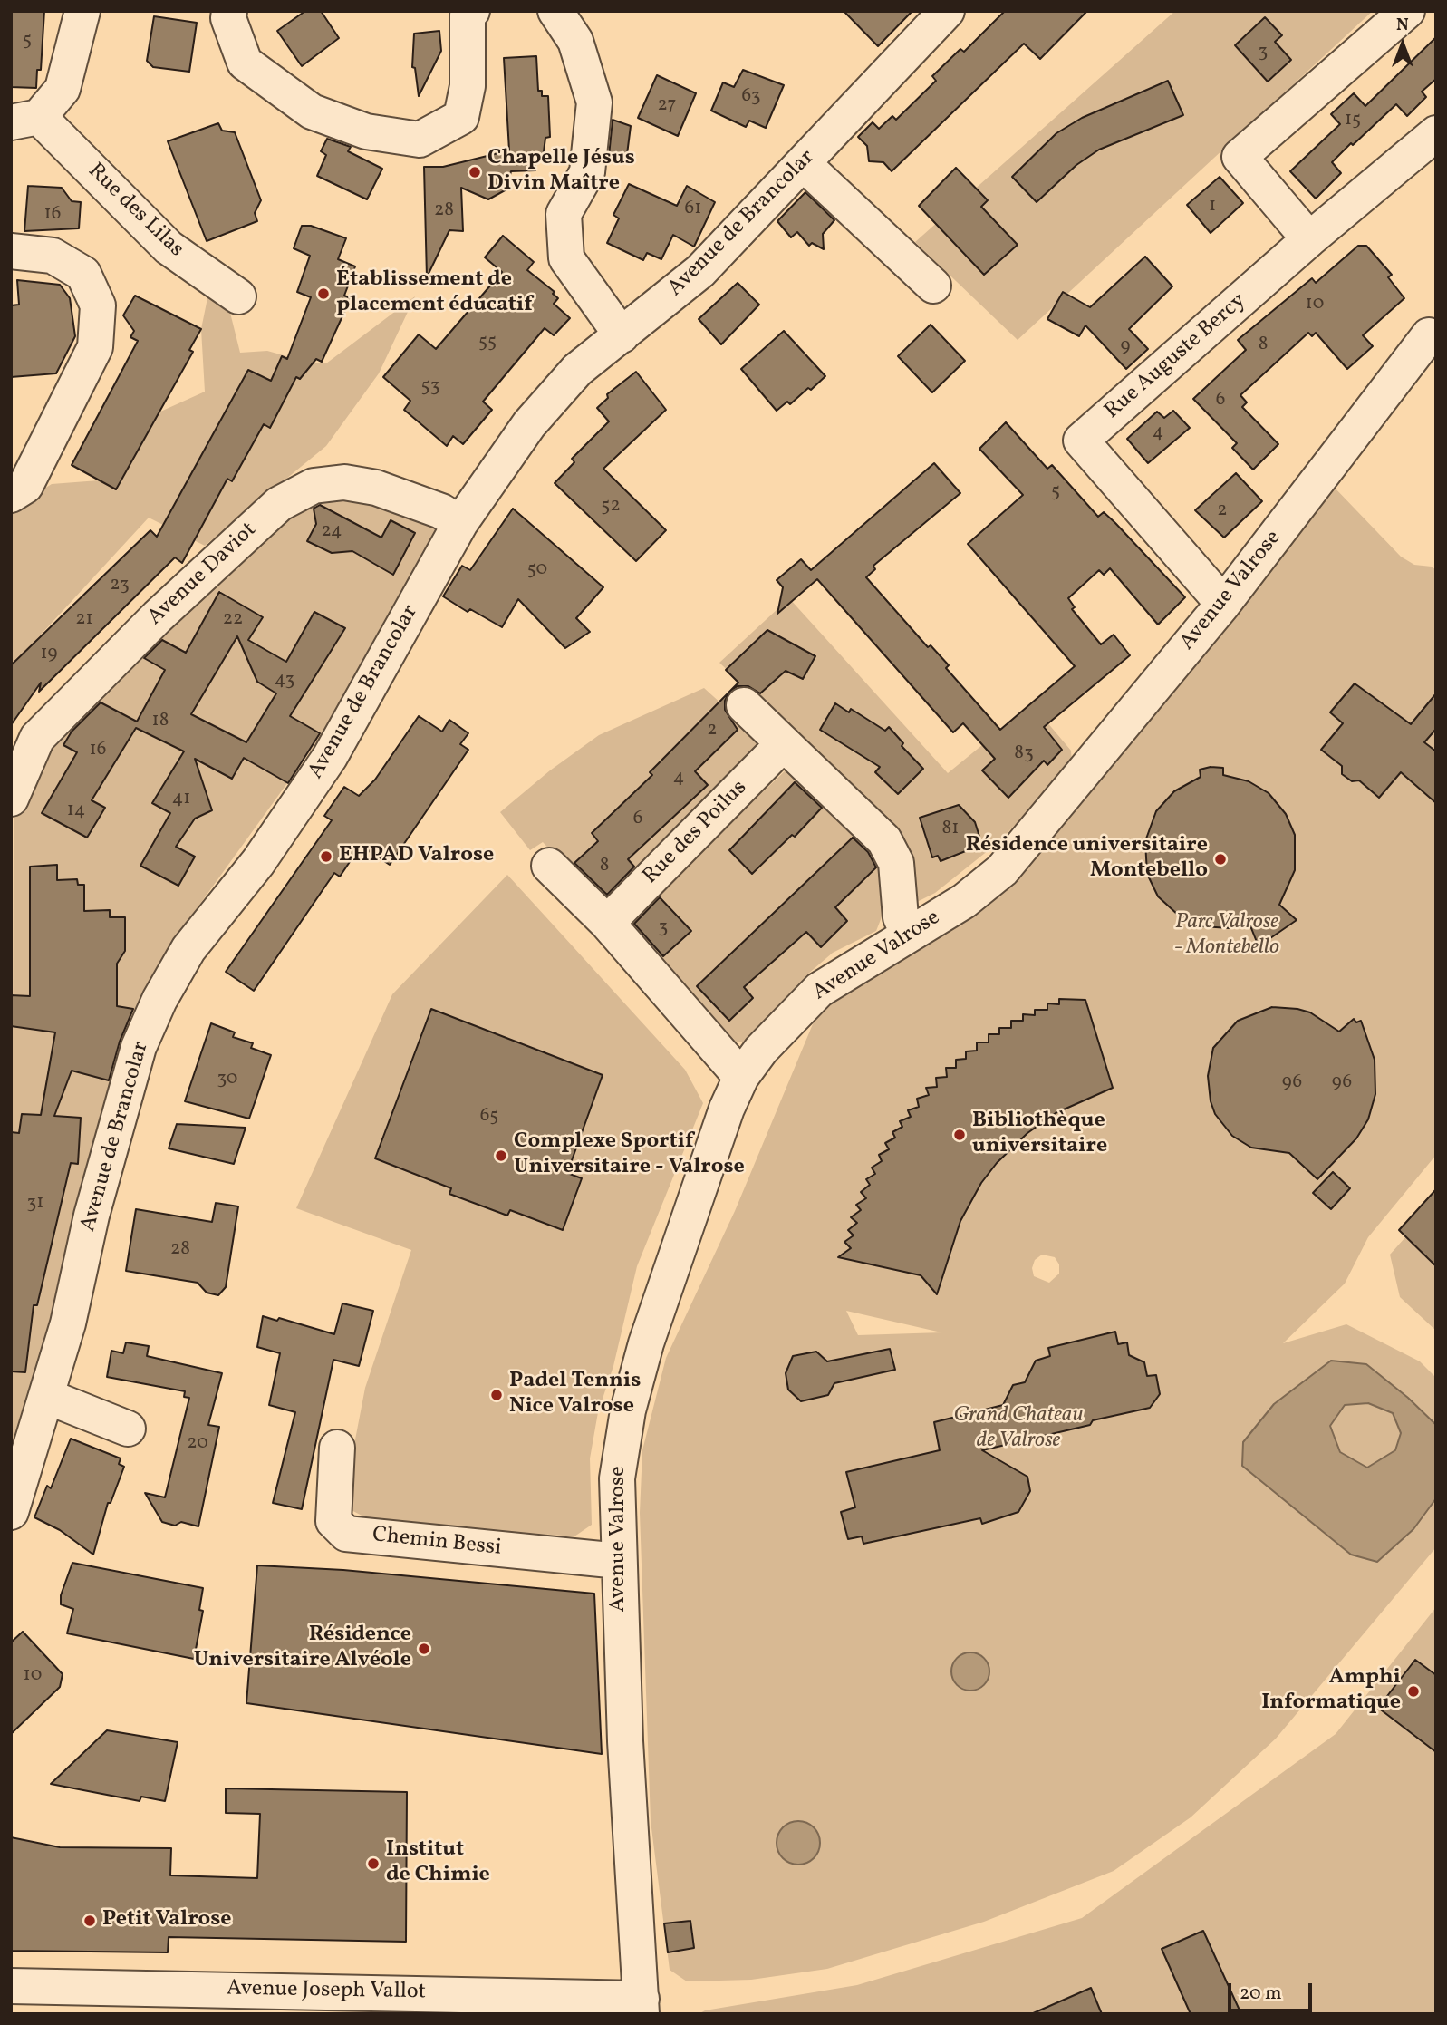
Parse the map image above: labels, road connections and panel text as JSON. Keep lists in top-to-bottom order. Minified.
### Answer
{"streets":{"street":["Rue des Lilas","Avenue de Brancolar","Rue Auguste Bercy","Avenue Daviot","Avenue Valrose","Rue des Poilus","Chemin Bessi","Avenue Joseph Vallot"]},"crossings":[["Avenue de Brancolar","Avenue Daviot"],["Rue Auguste Bercy","Avenue Valrose"],["Avenue Valrose","Chemin Bessi"],["Avenue Valrose","Avenue Joseph Vallot"]],"parks":["Parc Valrose - Montebello","Grand Chateau de Valrose"],"places":["Chapelle Jésus Divin Maître","Établissement de placement éducatif","EHPAD Valrose","Résidence universitaire Montebello","Bibliothèque universitaire","Complexe Sportif Universitaire - Valrose","Padel Tennis Nice Valrose","Résidence Universitaire Alvéole","Amphi Informatique","Institut de Chimie","Petit Valrose"],"house_numbers":["5","3","63","27","15","1","61","28","16","10","55","8","9","53","6","4","5","52","2","24","50","23","21","22","19","43","18","2","16","83","4","41","14","6","81","8","3","30","96","96","65","31","28","20","10"],"scale_bar":"20 m","north":"top"}
